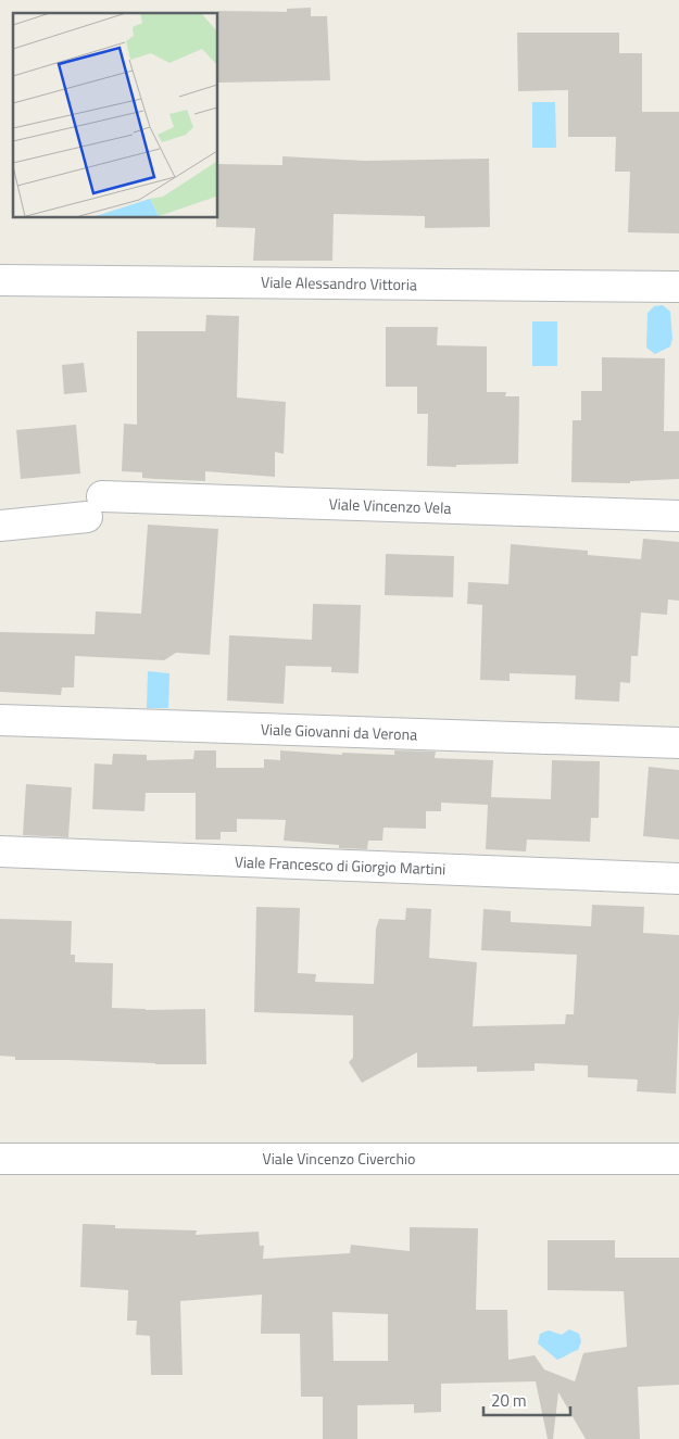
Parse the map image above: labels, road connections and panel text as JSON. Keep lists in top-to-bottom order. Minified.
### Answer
{"streets":{"street":["Viale Alessandro Vittoria","Viale Vincenzo Vela","Viale Giovanni da Verona","Viale Francesco di Giorgio Martini","Viale Vincenzo Civerchio"]},"scale_bar":"20 m"}
